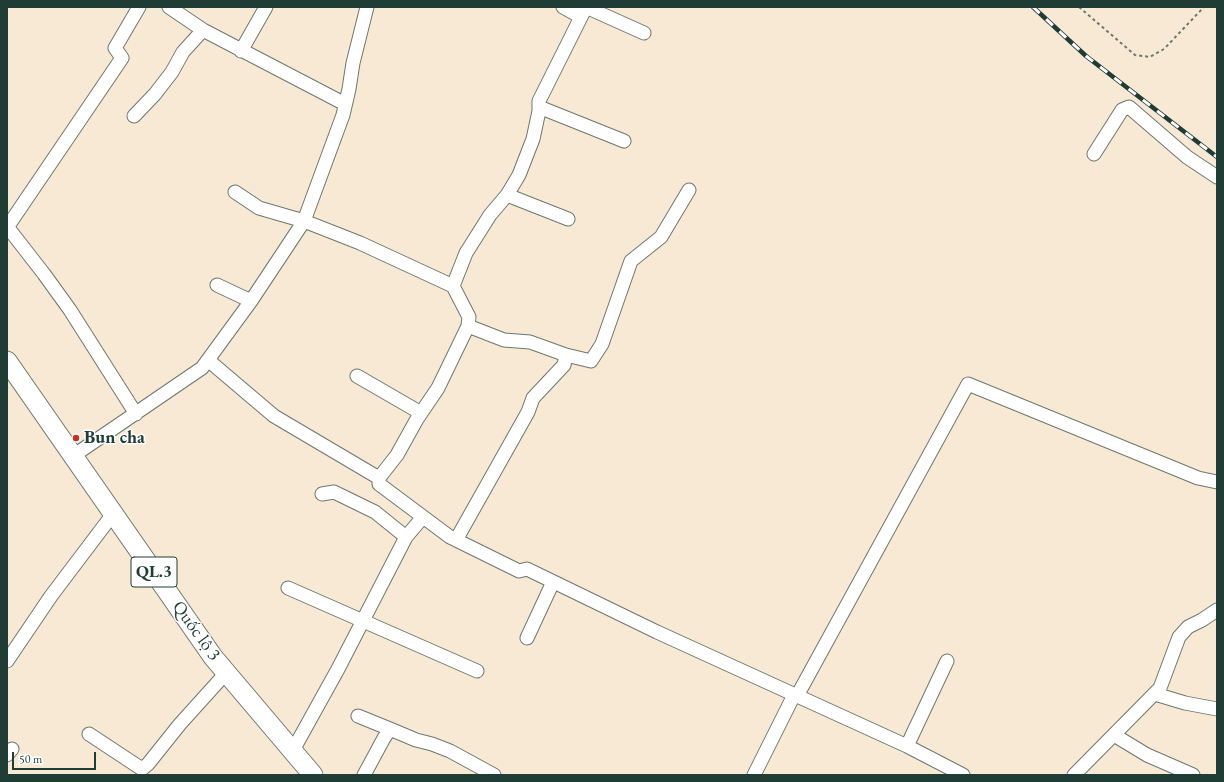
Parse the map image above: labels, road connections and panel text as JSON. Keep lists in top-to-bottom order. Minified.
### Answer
{"streets":{"highway":["QL.3","Quốc lộ 3"]},"places":["Bun cha"],"scale_bar":"50 m"}
